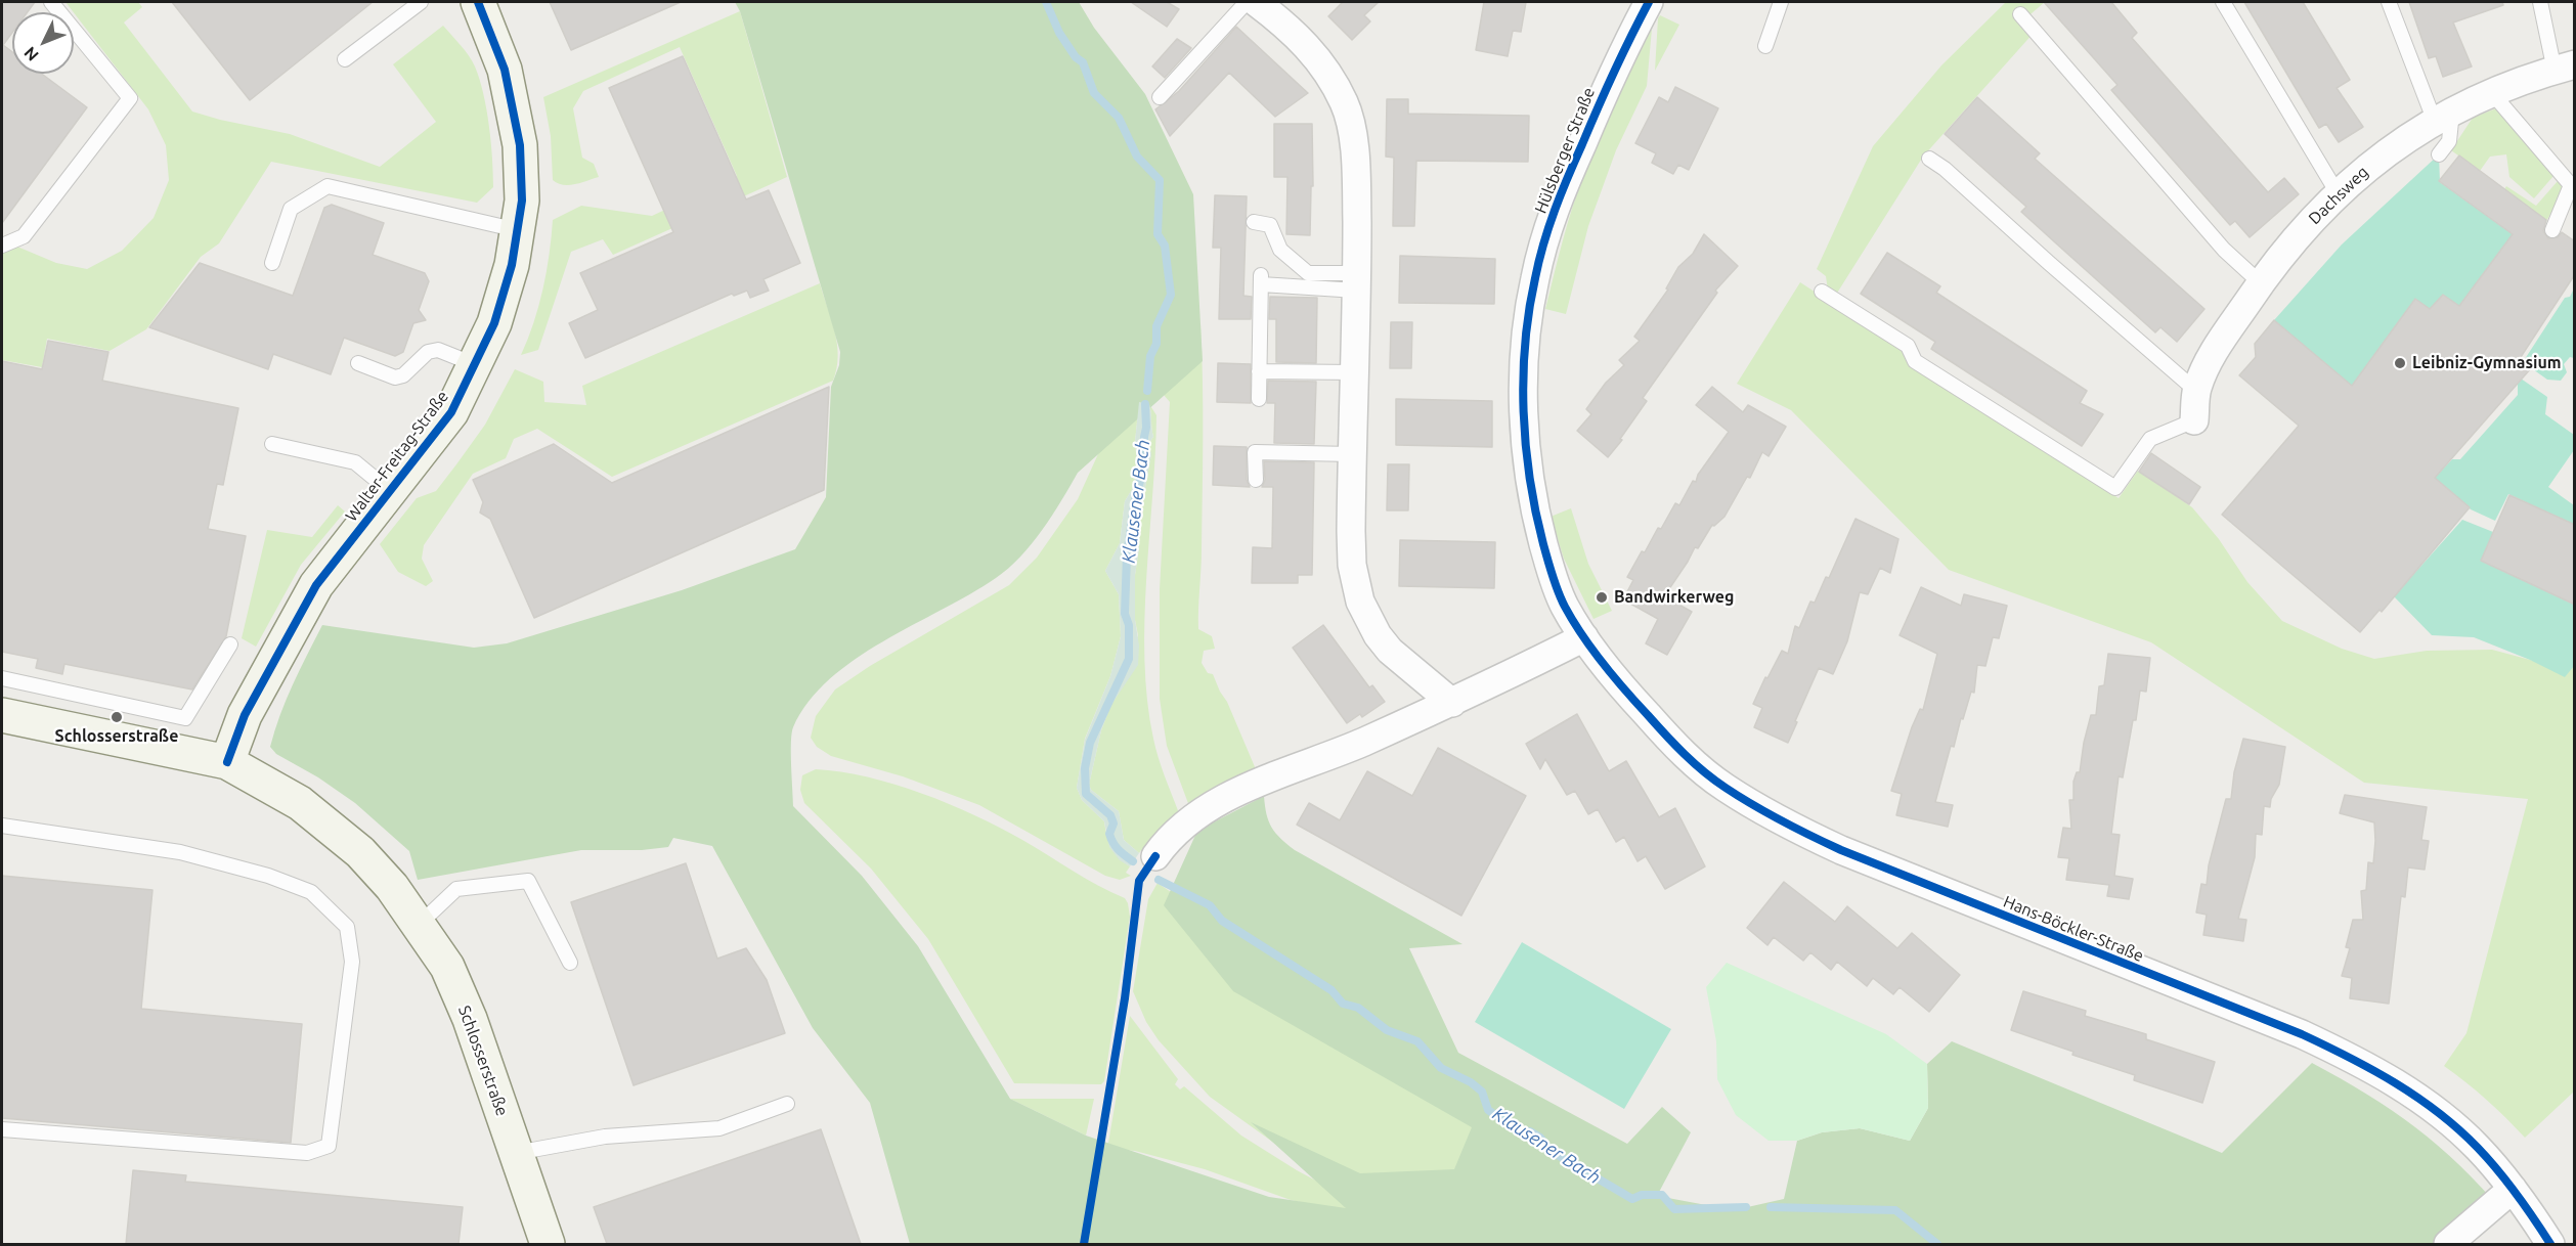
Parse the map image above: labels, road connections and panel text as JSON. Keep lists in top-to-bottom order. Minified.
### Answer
{"streets":{"street":["Hülsberger Straße","Dachsweg","Walter-Freitag-Straße","Hans-Böckler-Straße","Schlosserstraße"]},"crossings":[["Hülsberger Straße","Hans-Böckler-Straße"],["Walter-Freitag-Straße","Schlosserstraße"]],"water":["Klausener Bach"],"places":["Leibniz-Gymnasium","Bandwirkerweg","Schlosserstraße"],"north":"bottom left"}
